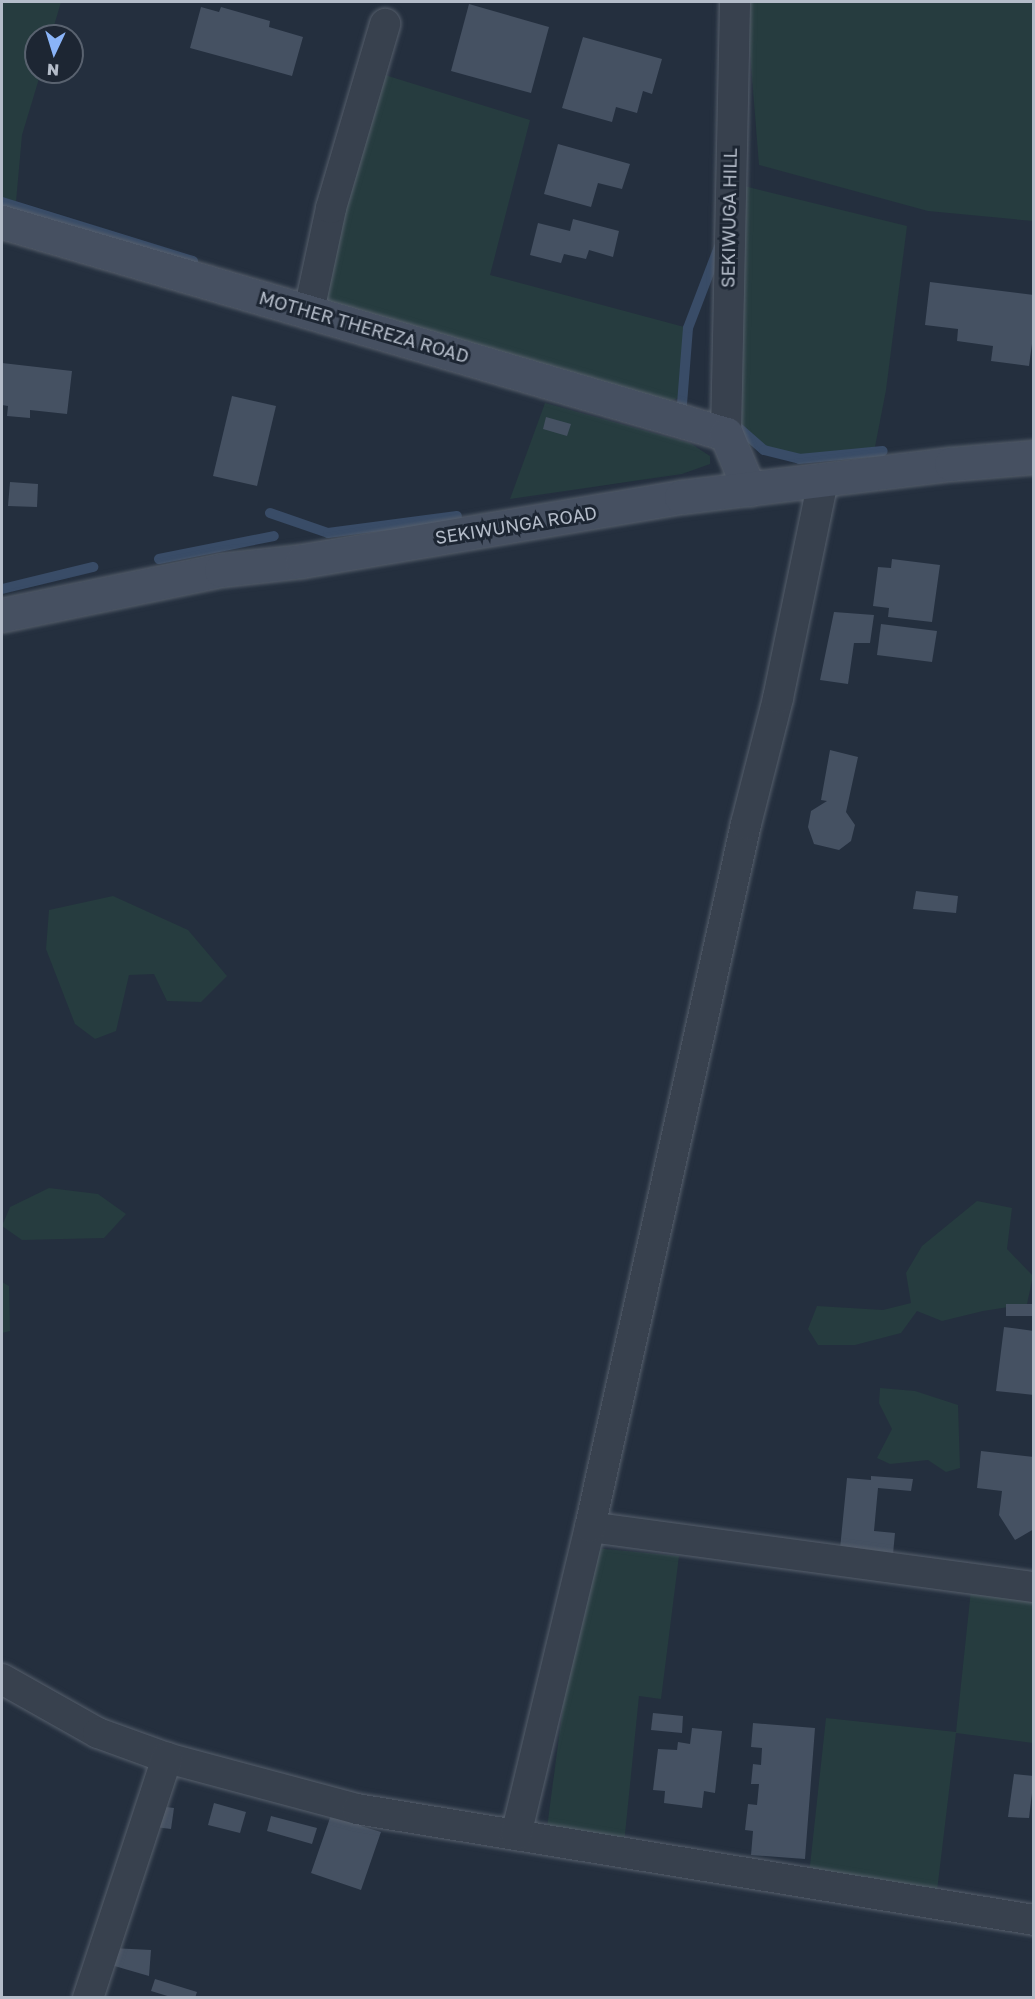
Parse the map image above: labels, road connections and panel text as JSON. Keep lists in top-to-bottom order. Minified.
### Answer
{"streets":{"main road":["MOTHER THEREZA ROAD","SEKIWUNGA ROAD"],"street":["SEKIWUGA HILL"]},"crossings":[["SEKIWUGA HILL","MOTHER THEREZA ROAD"]],"north":"bottom"}
